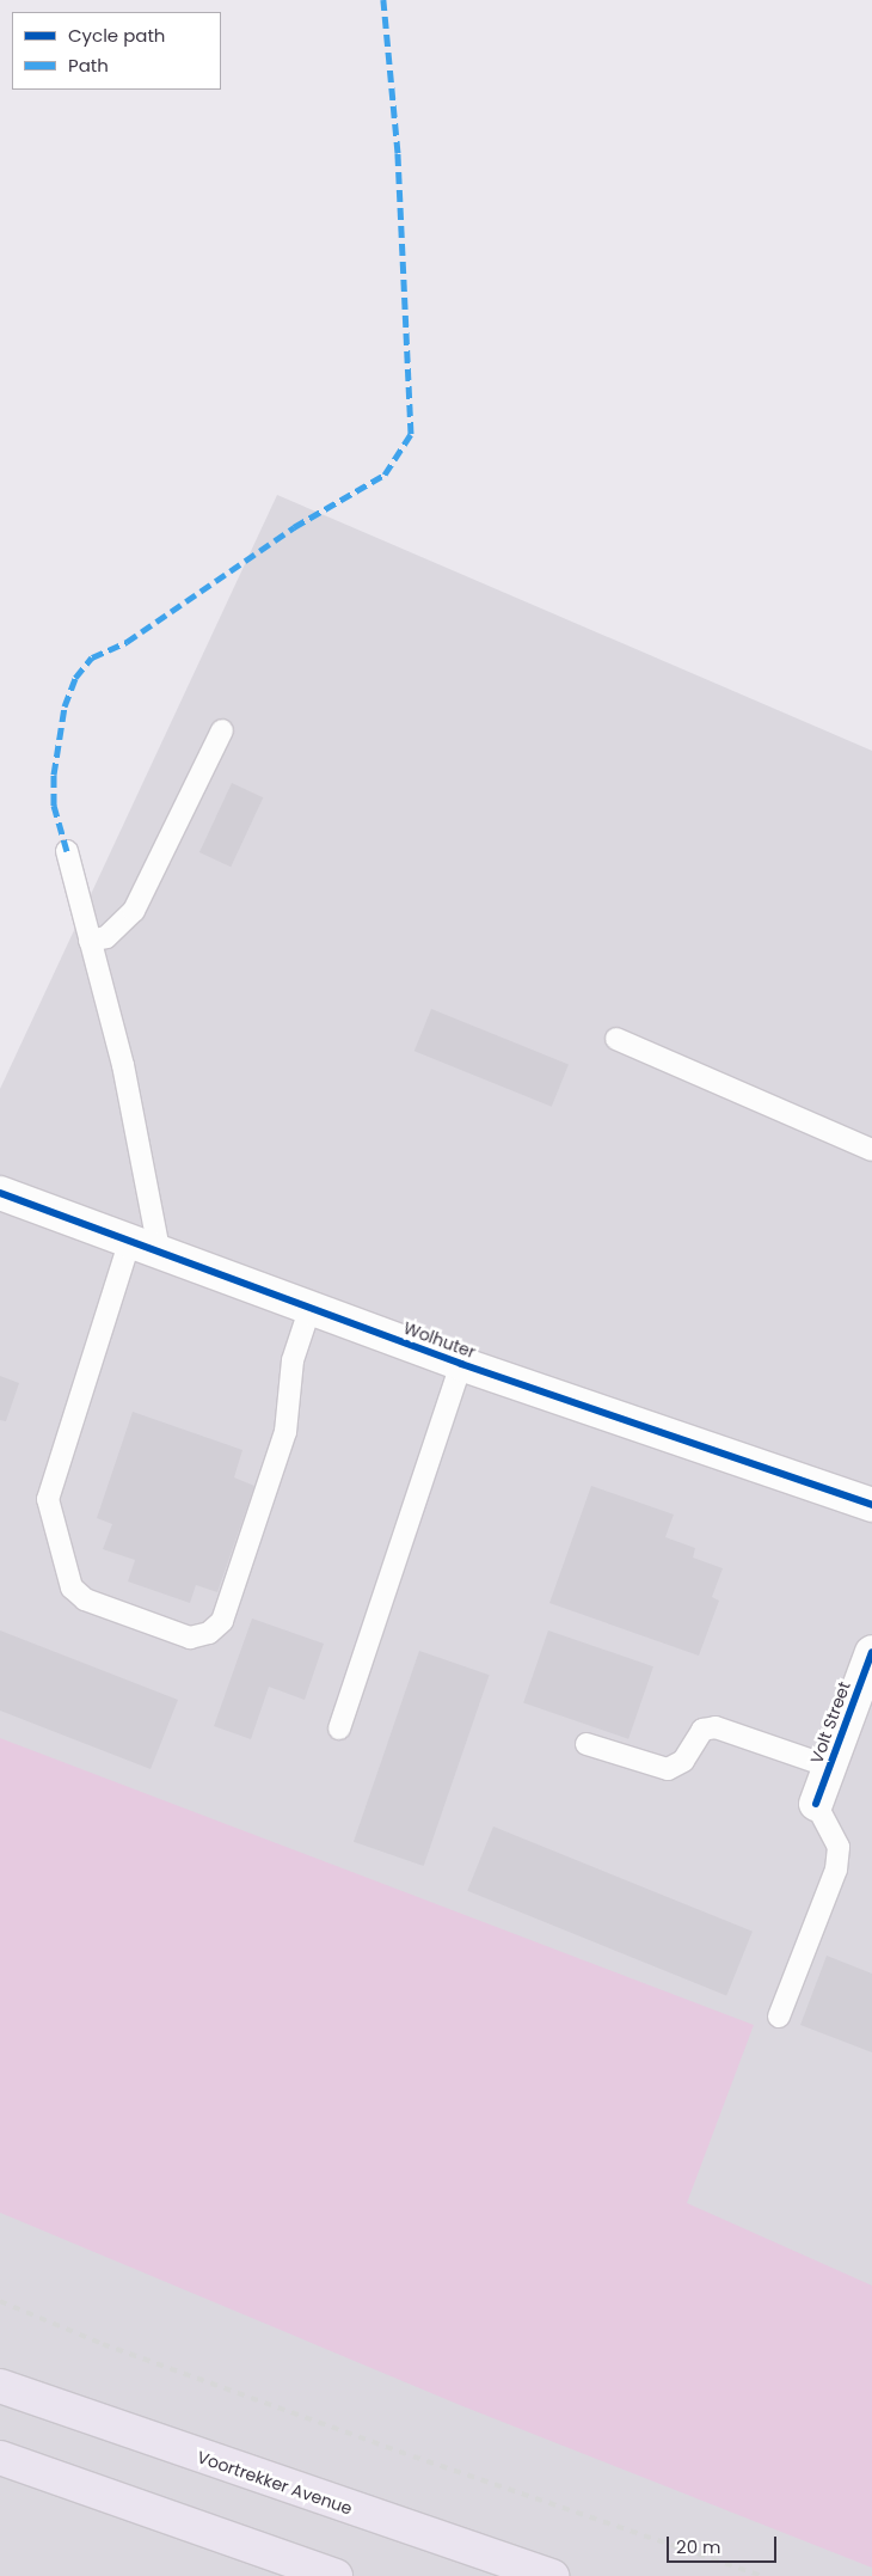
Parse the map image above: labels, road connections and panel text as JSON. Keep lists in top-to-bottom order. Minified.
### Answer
{"streets":{"main road":["Voortrekker Avenue"],"street":["Wolhuter","Volt Street"]},"legend":["Cycle path","Path"],"scale_bar":"20 m"}
